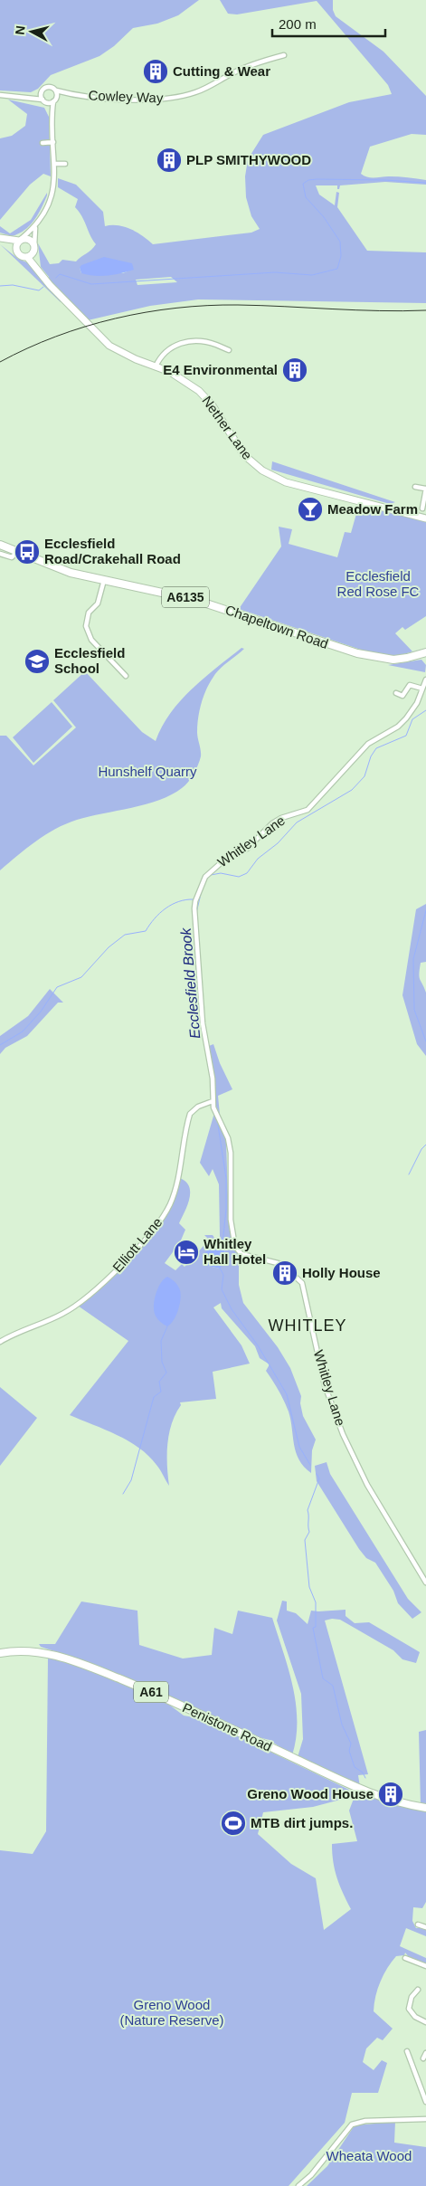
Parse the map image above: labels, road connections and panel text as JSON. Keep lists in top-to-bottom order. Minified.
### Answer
{"streets":{"main road":["Nether Lane","A6135","Chapeltown Road","A61","Penistone Road"],"street":["Cowley Way","Whitley Lane","Elliott Lane"]},"crossings":[["A6135","Chapeltown Road"],["Whitley Lane","Elliott Lane"]],"districts":["WHITLEY"],"water":["Ecclesfield Brook"],"parks":["Ecclesfield Red Rose FC","Hunshelf Quarry","Greno Wood (Nature Reserve)","Wheata Wood"],"places":{"building":["Cutting & Wear","PLP SMITHYWOOD","E4 Environmental","Holly House","Greno Wood House"],"bar":["Meadow Farm"],"bus stop":["Ecclesfield Road/Crakehall Road"],"school or university":["Ecclesfield School"],"hotel":["Whitley Hall Hotel"],"sports":["MTB dirt jumps."]},"scale_bar":"200 m","north":"left"}
